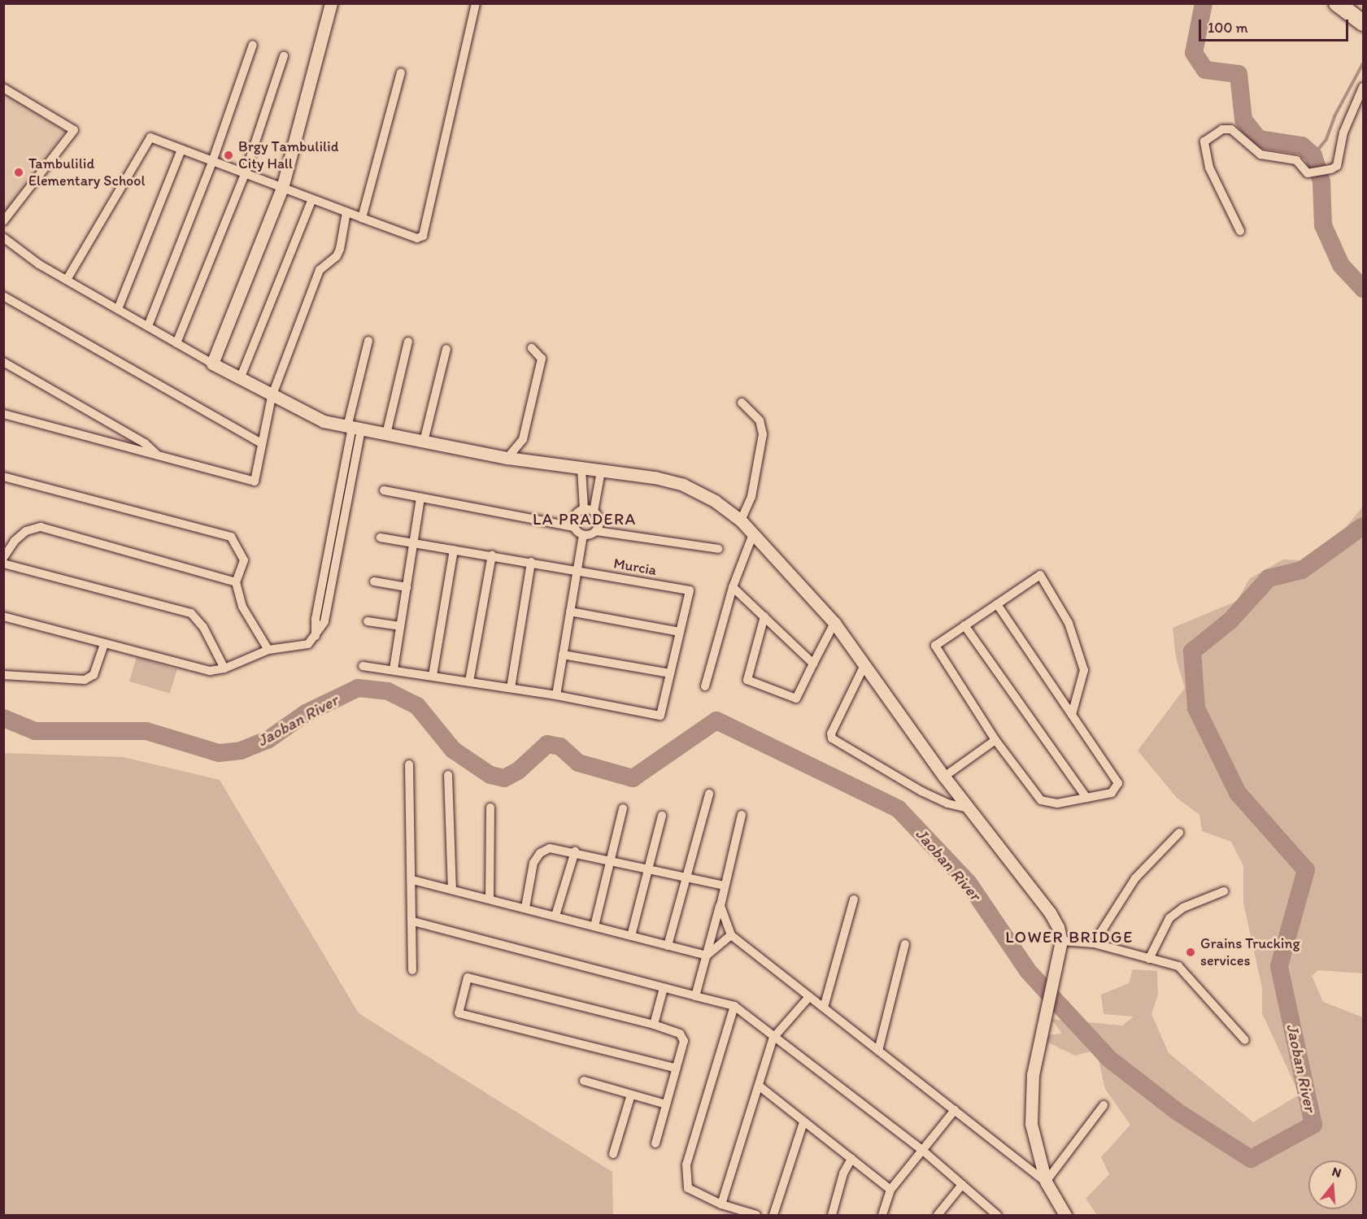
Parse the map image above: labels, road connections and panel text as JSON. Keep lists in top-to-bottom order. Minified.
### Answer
{"streets":{"street":["Murcia"]},"districts":["LA PRADERA","LOWER BRIDGE"],"water":["Jaoban River"],"places":["Brgy Tambulilid City Hall","Tambulilid Elementary School","Grains Trucking services"],"scale_bar":"100 m","north":"top"}
